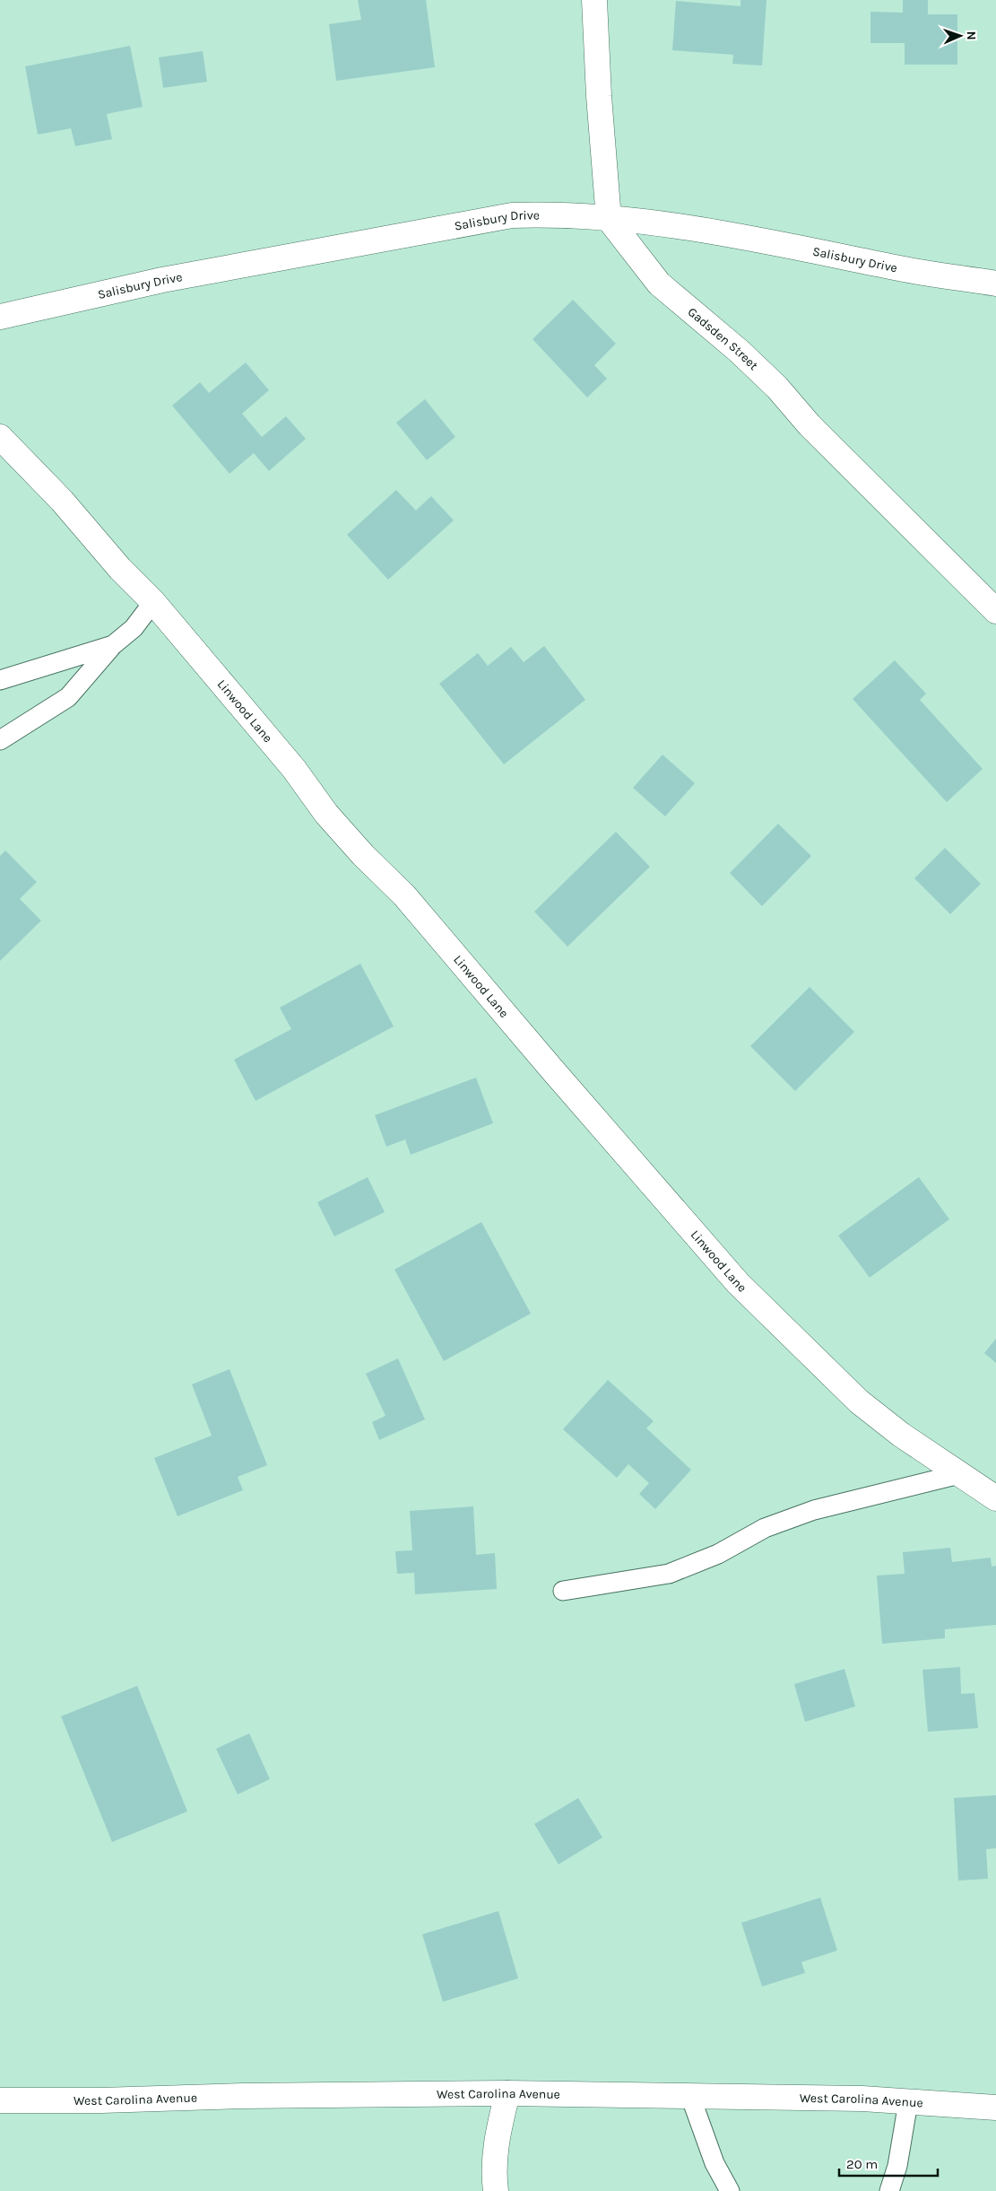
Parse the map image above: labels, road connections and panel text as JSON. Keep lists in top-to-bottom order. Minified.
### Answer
{"streets":{"street":["Salisbury Drive","Gadsden Street","Linwood Lane","West Carolina Avenue"]},"crossings":[["Salisbury Drive","Gadsden Street"]],"scale_bar":"20 m","north":"right"}
